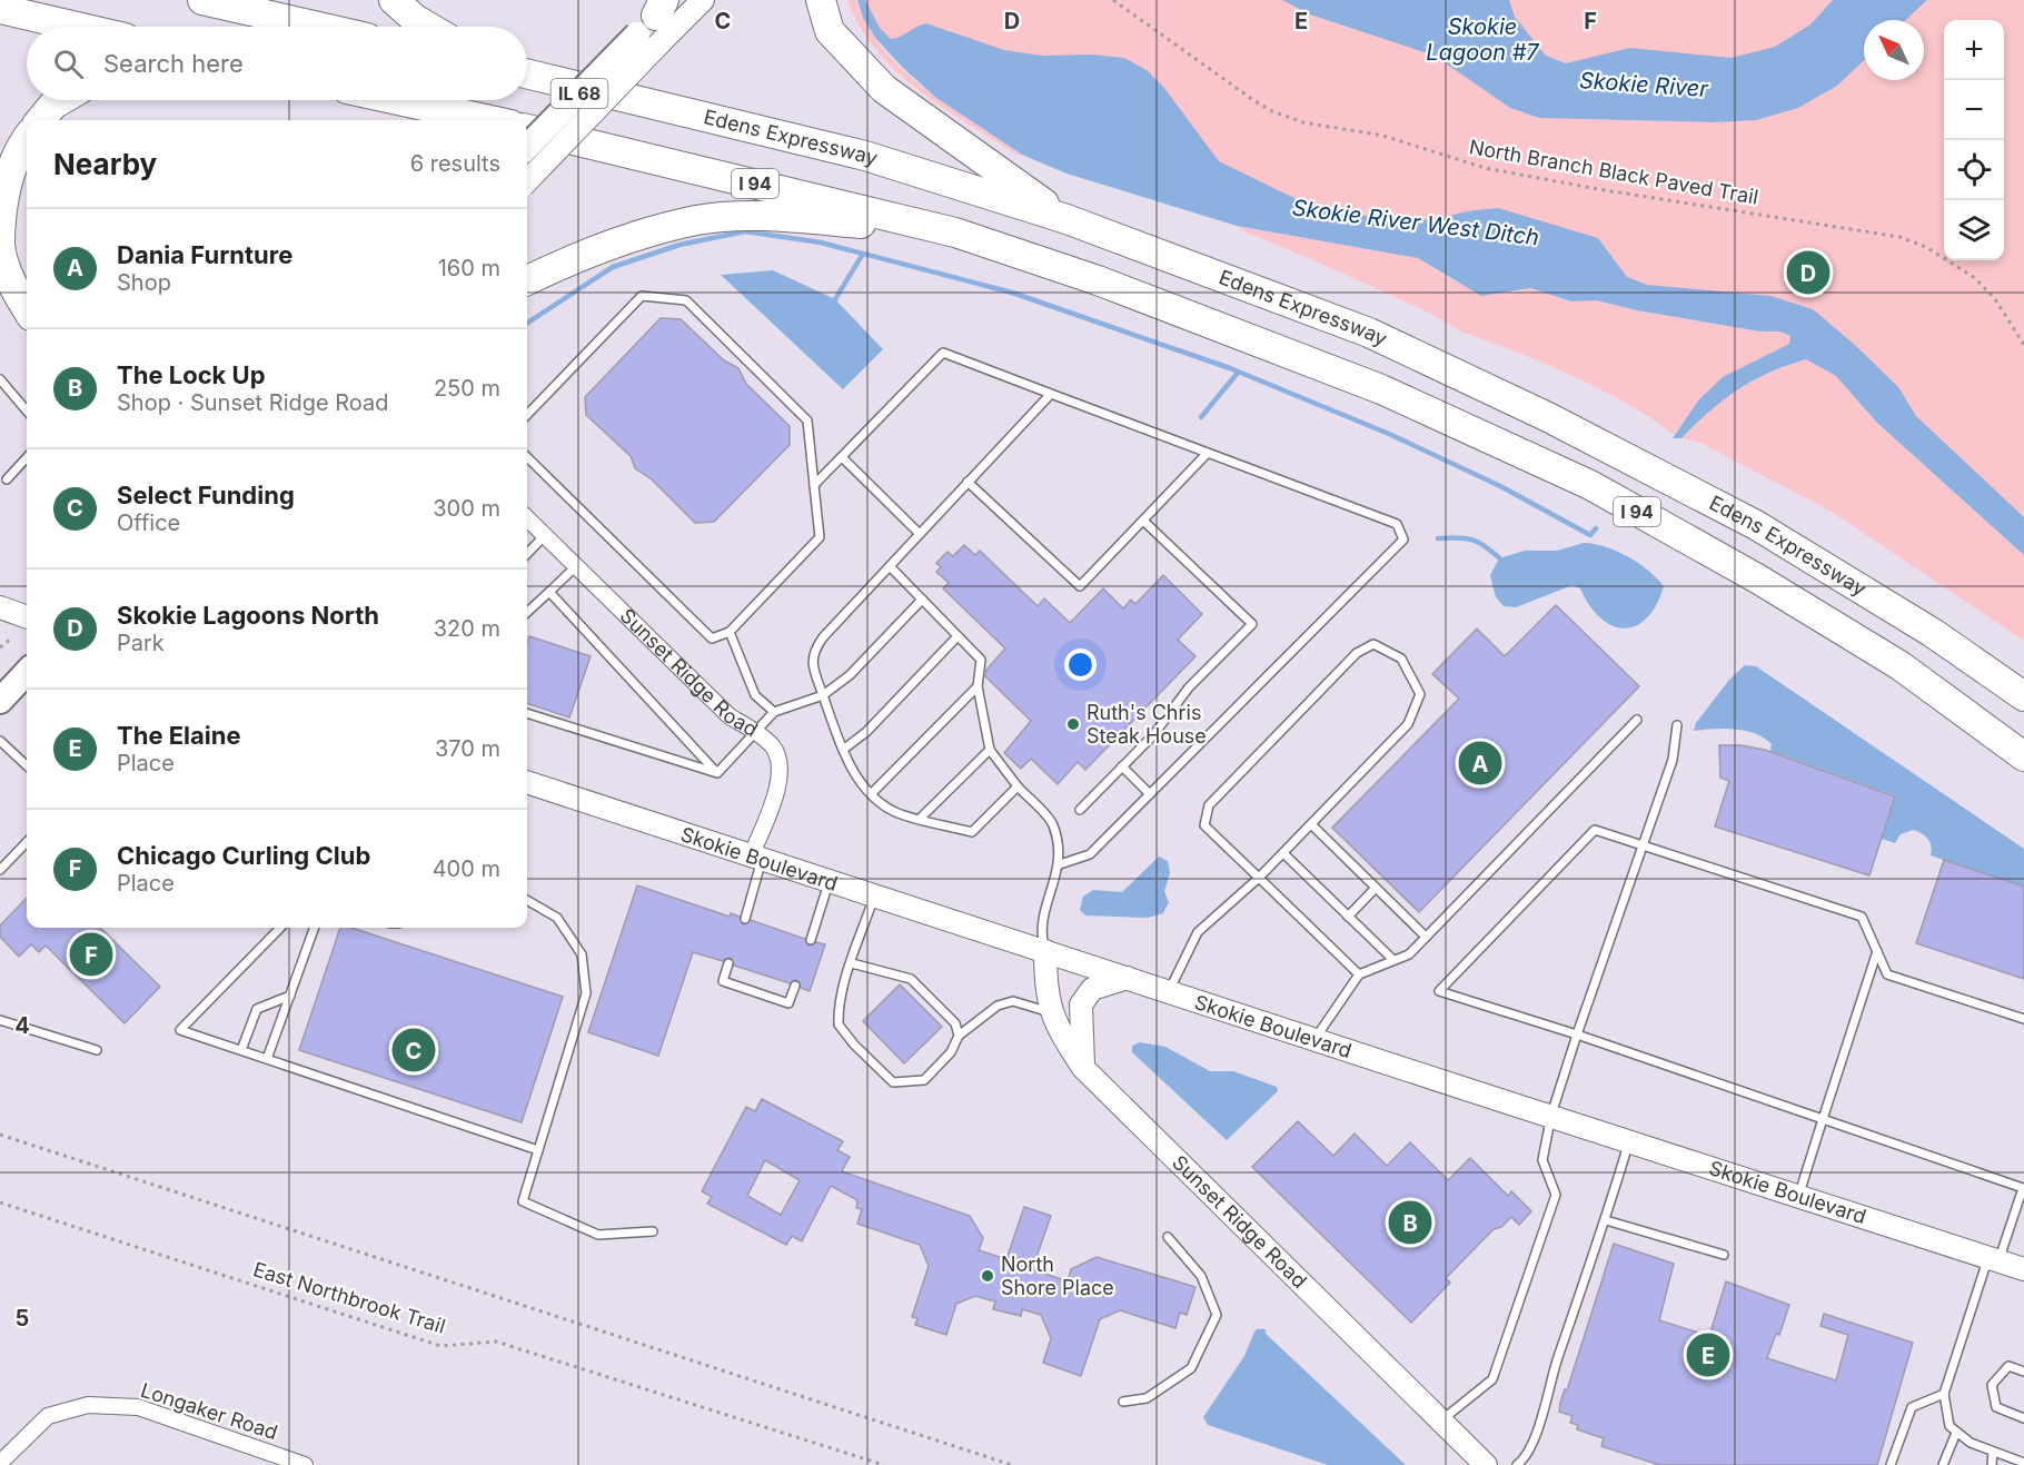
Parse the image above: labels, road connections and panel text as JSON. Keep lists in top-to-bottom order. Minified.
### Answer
{"streets":{"highway":["Edens Expressway","I 94"],"main road":["IL 68","Sunset Ridge Road","Skokie Boulevard"],"street":["Longaker Road"],"path":["North Branch Black Paved Trail","East Northbrook Trail"]},"crossings":[["Sunset Ridge Road","Skokie Boulevard"]],"water":["Skokie Lagoon #7","Skokie River","Skokie River West Ditch"],"places":["Ruth's Chris Steak House","North Shore Place"],"north":"top left","page":{"map_buttons":["+","−"],"search":"Search here","heading":["Nearby","6 results"],"list":[{"mark":"A","name":"Dania Furnture","note":"Shop","value":"160 m"},{"mark":"B","name":"The Lock Up","note":"Shop · Sunset Ridge Road","value":"250 m"},{"mark":"C","name":"Select Funding","note":"Office","value":"300 m"},{"mark":"D","name":"Skokie Lagoons North","note":"Park","value":"320 m"},{"mark":"E","name":"The Elaine","note":"Place","value":"370 m"},{"mark":"F","name":"Chicago Curling Club","note":"Place","value":"400 m"}],"pins":["D","A","F","C","B","E"]},"grid":{"columns":["C","D","E","F"],"rows":["4","5"]}}
